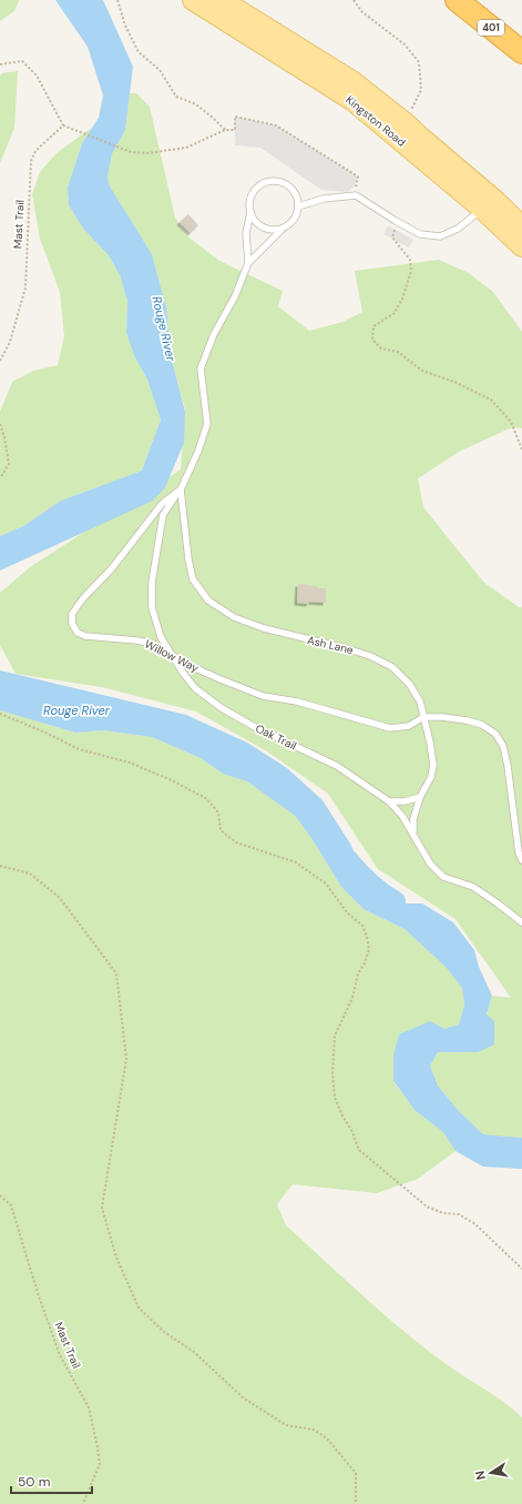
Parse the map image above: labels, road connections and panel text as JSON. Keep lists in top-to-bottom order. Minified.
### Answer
{"streets":{"highway":["401"],"main road":["Kingston Road"],"lane":["Ash Lane","Willow Way","Oak Trail"],"path":["Mast Trail"]},"crossings":[["Ash Lane","Willow Way"],["Ash Lane","Oak Trail"],["Willow Way","Oak Trail"]],"water":["Rouge River"],"scale_bar":"50 m","north":"left"}
